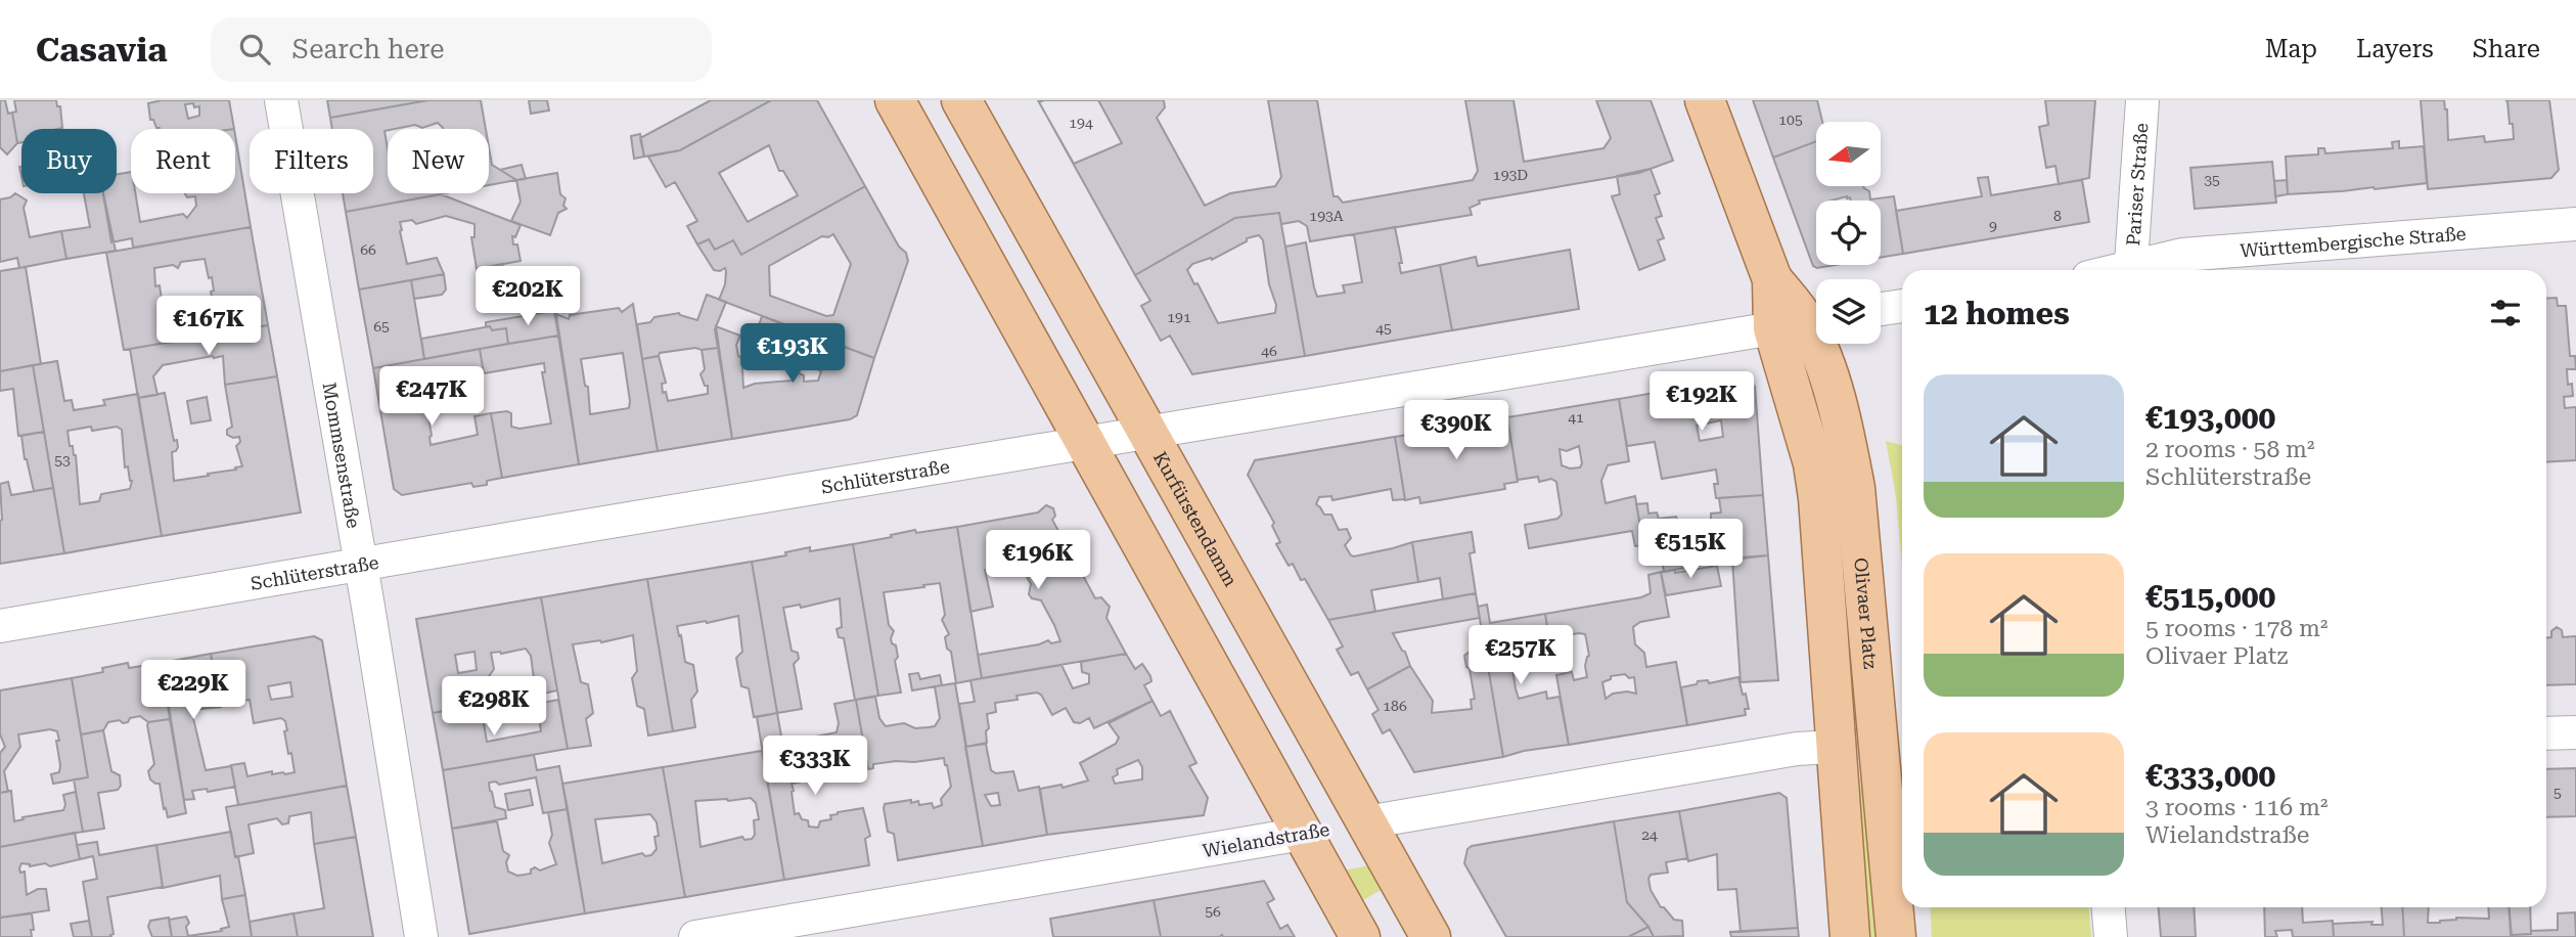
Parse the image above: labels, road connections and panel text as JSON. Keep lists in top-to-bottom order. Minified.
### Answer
{"streets":{"main road":["Kurfürstendamm","Olivaer Platz","Wielandstraße"],"street":["Pariser Straße","Württembergische Straße","Mommsenstraße","Schlüterstraße"]},"crossings":[["Mommsenstraße","Schlüterstraße"],["Schlüterstraße","Kurfürstendamm"],["Schlüterstraße","Olivaer Platz"],["Kurfürstendamm","Wielandstraße"]],"house_numbers":["105","194","193D","35","193A","8","9","66","191","65","45","46","41","53","186","5","24","56"],"north":"left","page":{"header":"Casavia","search":"Search here","nav":["Map","Layers","Share"],"chip":["Buy","Rent","Filters","New"],"price":["€202K","€167K","€193K","€247K","€192K","€390K","€515K","€196K","€257K","€229K","€298K","€333K"],"heading":"12 homes","list":[{"name":"€193,000","note":"2 rooms · 58 m² · Schlüterstraße"},{"name":"€515,000","note":"5 rooms · 178 m² · Olivaer Platz"},{"name":"€333,000","note":"3 rooms · 116 m² · Wielandstraße"}]}}
